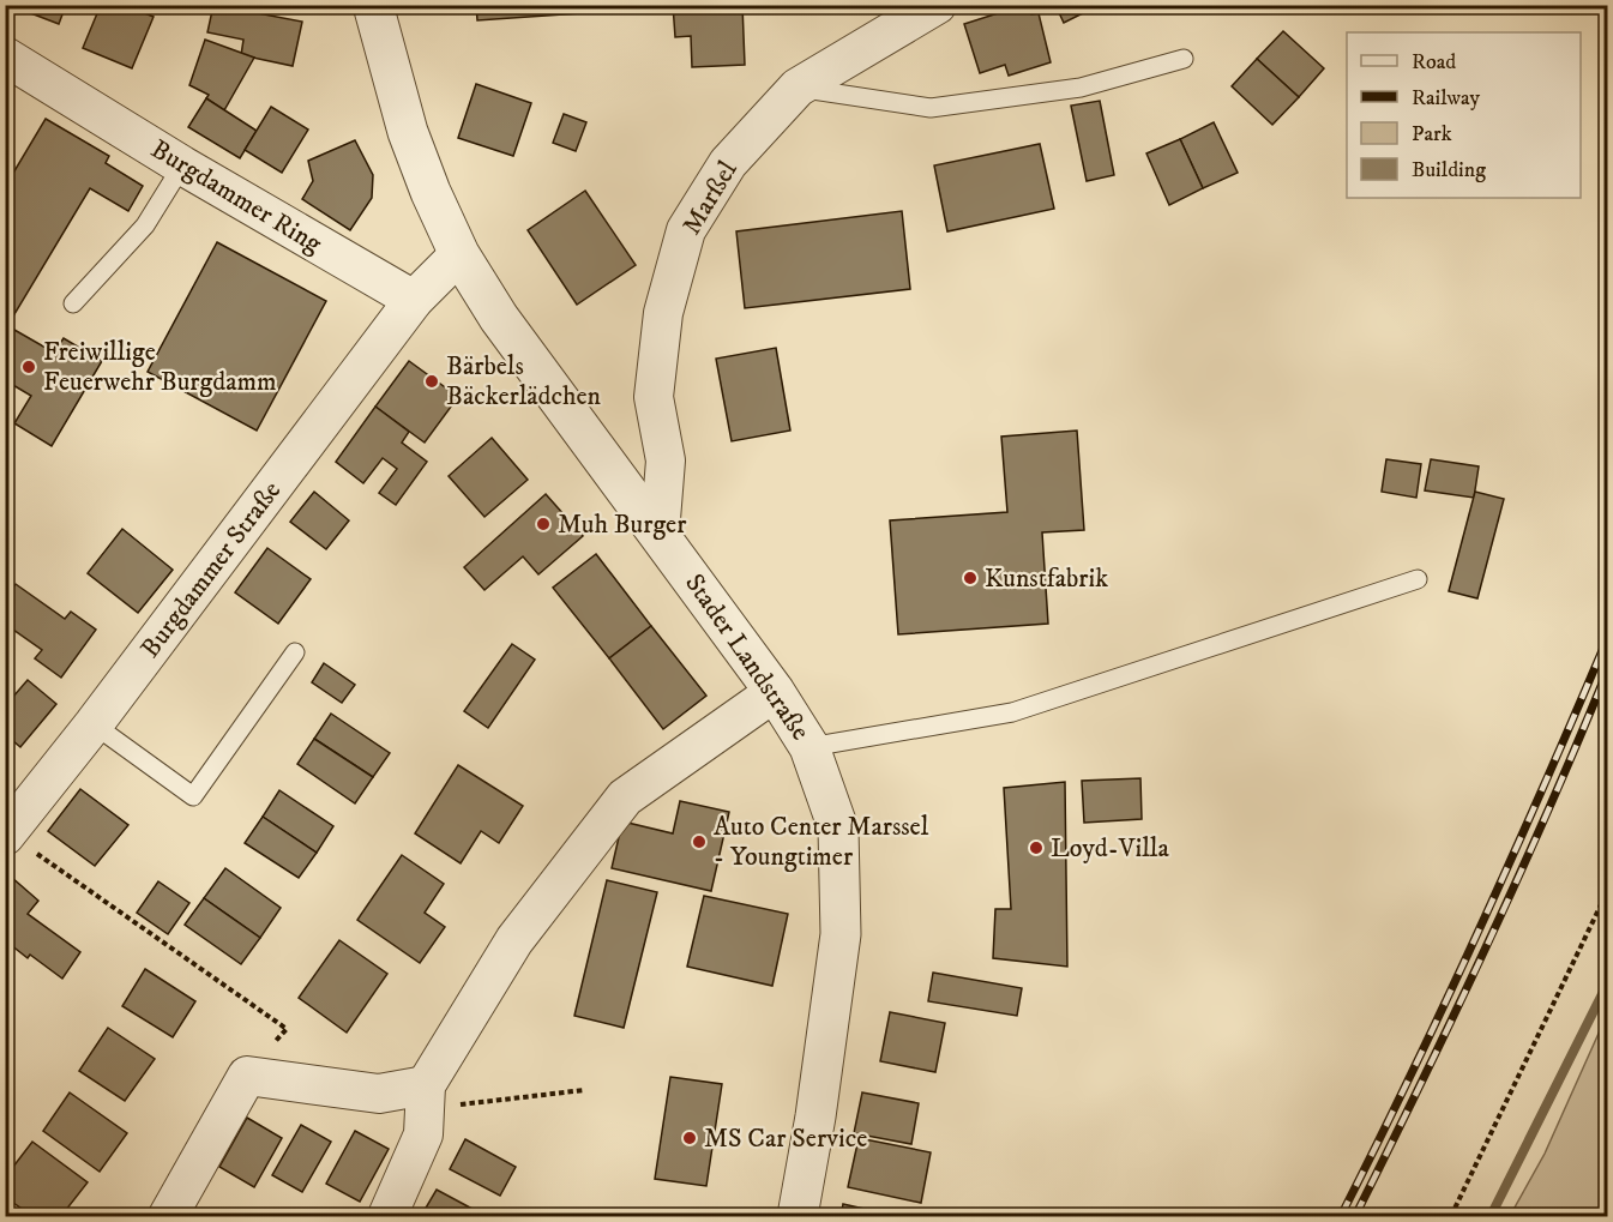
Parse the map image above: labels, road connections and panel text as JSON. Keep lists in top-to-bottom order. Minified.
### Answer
{"streets":{"street":["Burgdammer Ring","Marßel","Burgdammer Straße","Stader Landstraße"]},"crossings":[["Burgdammer Ring","Burgdammer Straße"],["Marßel","Stader Landstraße"]],"places":["Freiwillige Feuerwehr Burgdamm","Bärbels Bäckerlädchen","Muh Burger","Kunstfabrik","Auto Center Marssel - Youngtimer","Loyd-Villa","MS Car Service"],"legend":["Road","Railway","Park","Building"]}
